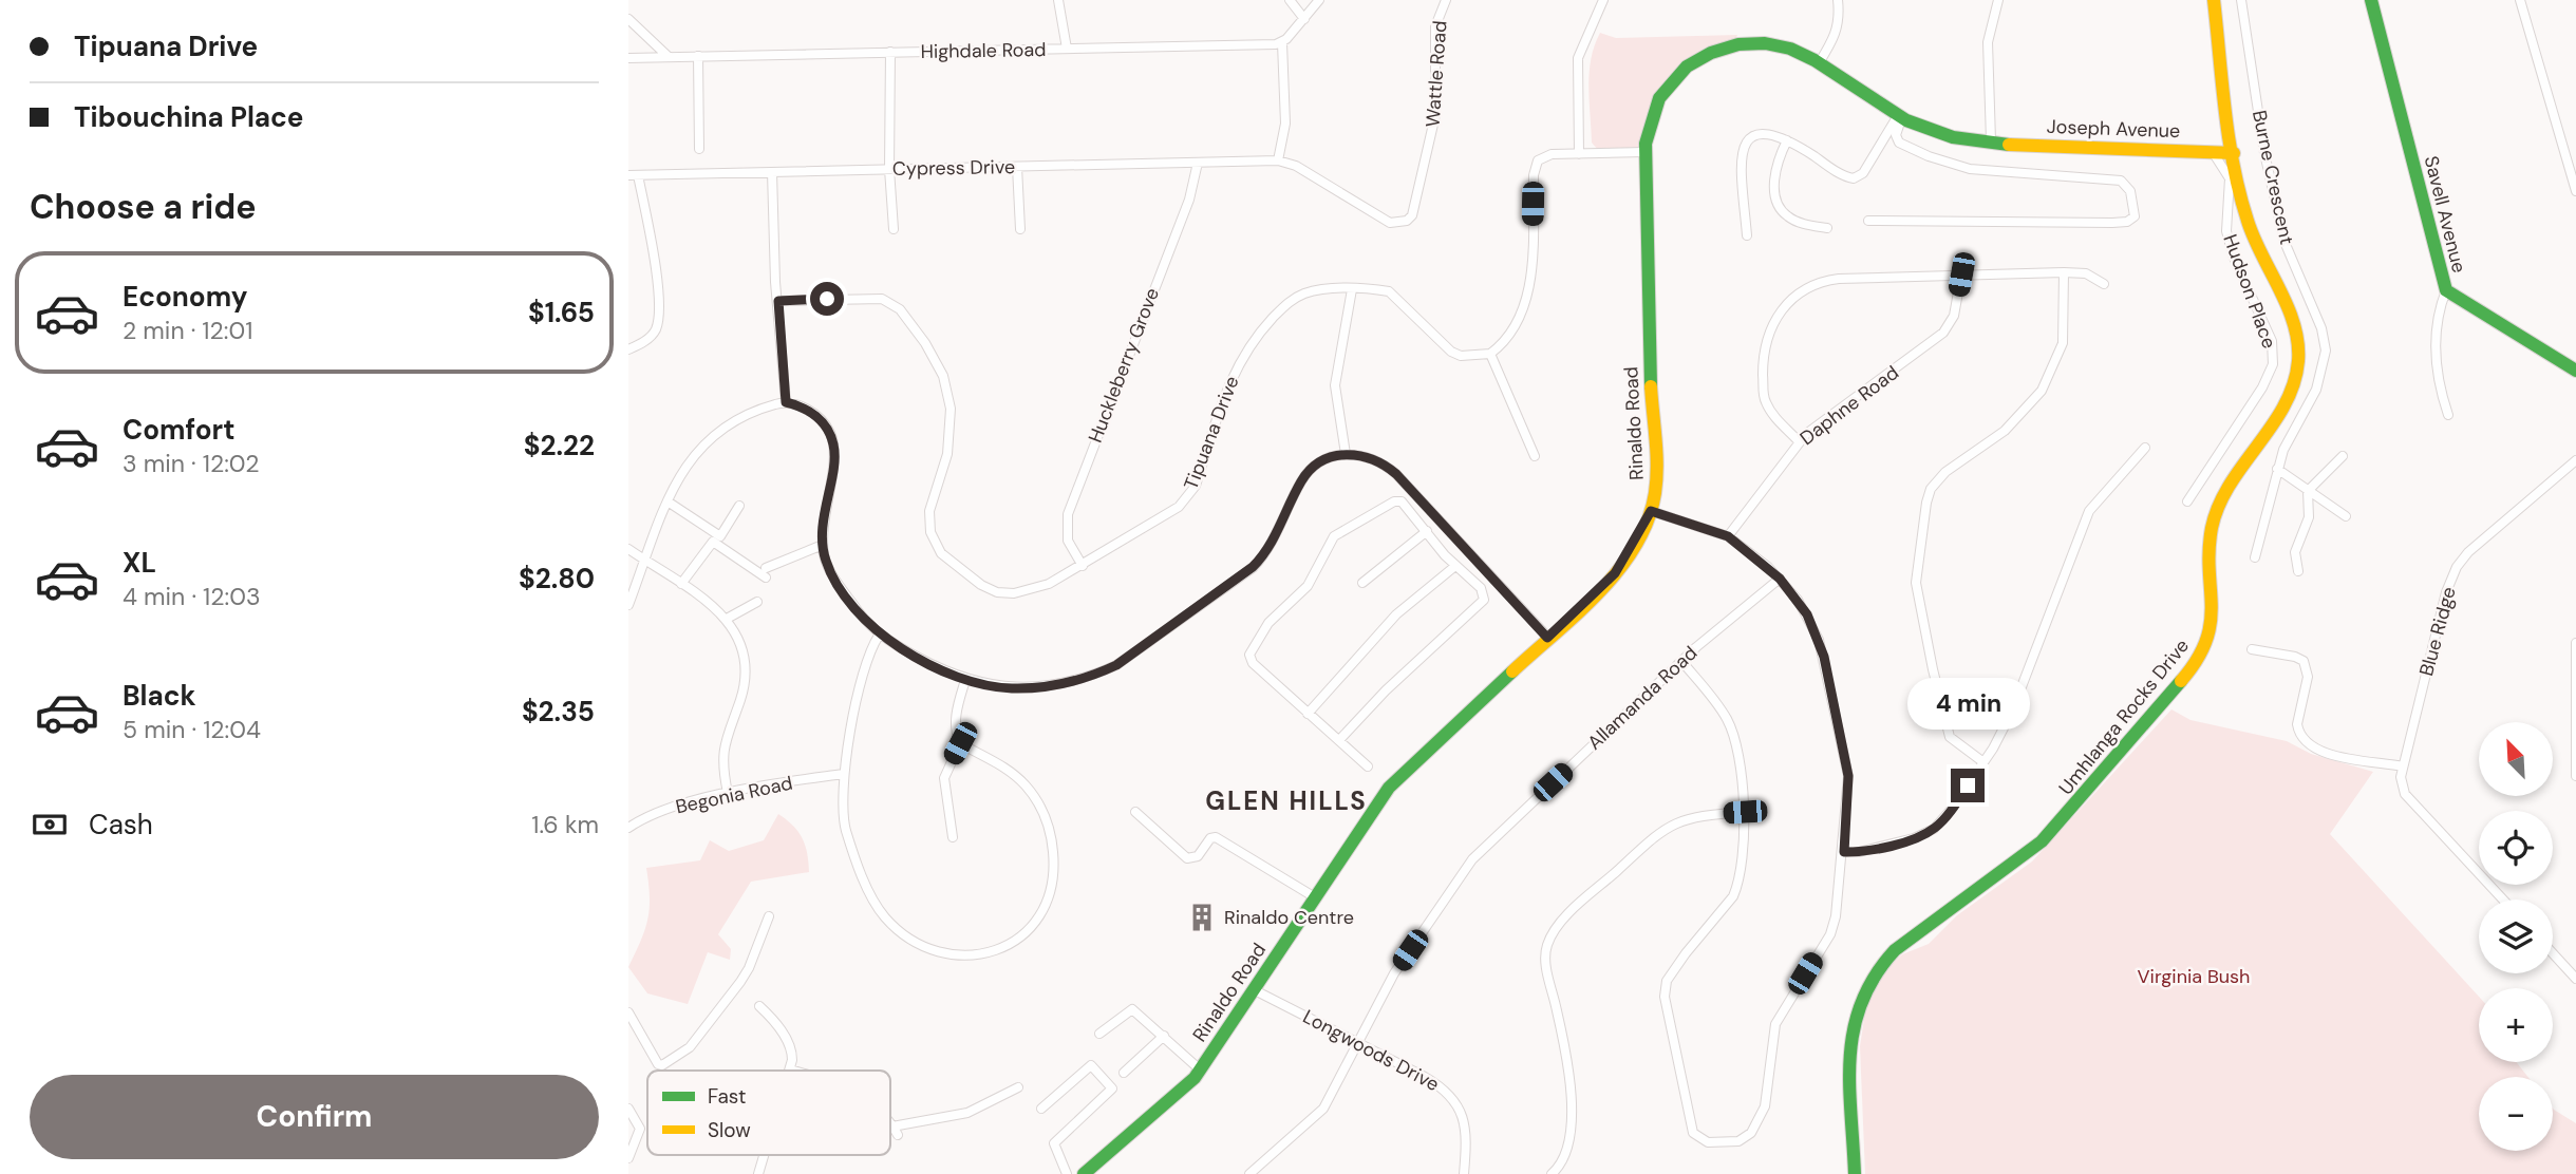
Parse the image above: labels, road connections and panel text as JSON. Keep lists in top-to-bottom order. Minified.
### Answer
{"streets":{"street":["Highdale Road","Wattle Road","Joseph Avenue","Cypress Drive","Burne Crescent","Savell Avenue","Hudson Place","Huckleberry Grove","Daphne Road","Rinaldo Road","Tipuana Drive","Blue Ridge","Allamanda Road","Umhlanga Rocks Drive","Begonia Road","Longwoods Drive"]},"crossings":[["Wattle Road","Cypress Drive"],["Joseph Avenue","Hudson Place"],["Joseph Avenue","Rinaldo Road"],["Joseph Avenue","Umhlanga Rocks Drive"],["Cypress Drive","Huckleberry Grove"],["Huckleberry Grove","Tipuana Drive"],["Rinaldo Road","Longwoods Drive"],["Allamanda Road","Longwoods Drive"]],"districts":["GLEN HILLS"],"parks":["Virginia Bush"],"places":{"building":["Rinaldo Centre"]},"legend":["Fast","Slow"],"north":"top left","page":{"banner":["Tipuana Drive","Tibouchina Place"],"heading":"Choose a ride","list":[{"name":"Economy","note":"2 min · 12:01","value":"$1.65"},{"name":"Comfort","note":"3 min · 12:02","value":"$2.22"},{"name":"XL","note":"4 min · 12:03","value":"$2.80"},{"name":"Black","note":"5 min · 12:04","value":"$2.35"}],"bubble":"4 min","map_buttons":["+","−"],"pay":["Cash","1.6 km"],"buttons":"Confirm"}}
